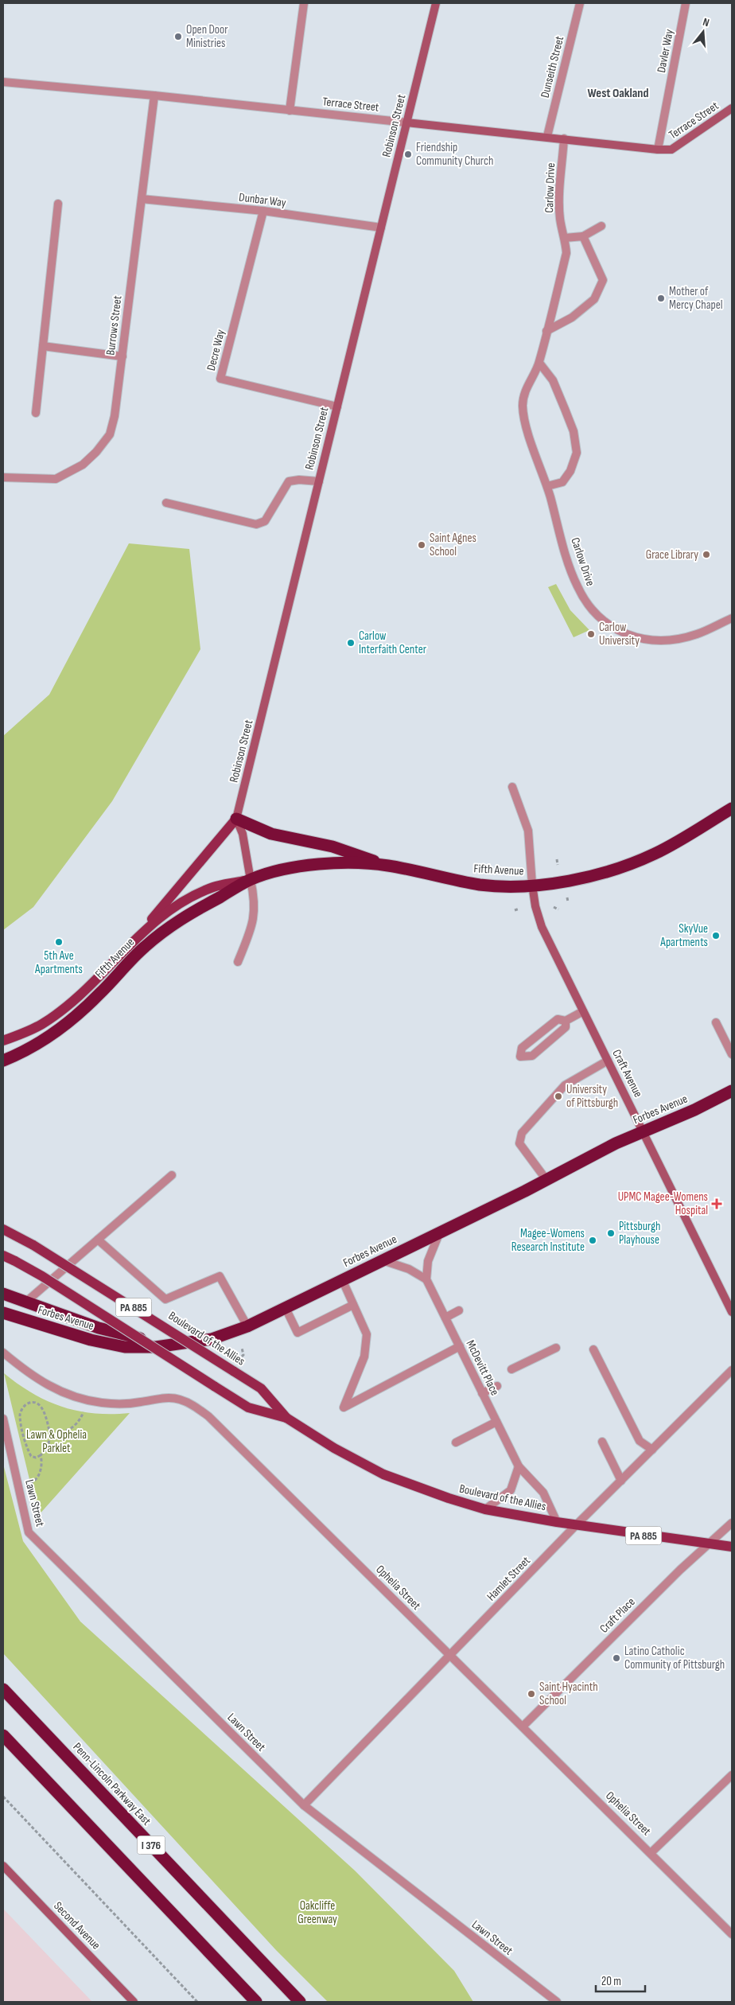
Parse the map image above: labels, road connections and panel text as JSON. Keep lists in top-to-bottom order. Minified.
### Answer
{"streets":{"highway":["Fifth Avenue","Forbes Avenue","Penn-Lincoln Parkway East","I 376"],"main road":["PA 885","Boulevard of the Allies"],"street":["Davler Way","Dunseith Street","Terrace Street","Robinson Street","Carlow Drive","Dunbar Way","Burrows Street","Decre Way","Craft Avenue","McDevitt Place","Lawn Street","Hamlet Street","Ophelia Street","Craft Place","Second Avenue"]},"crossings":[["Davler Way","Terrace Street"],["Dunseith Street","Terrace Street"],["Terrace Street","Robinson Street"],["Terrace Street","Carlow Drive"],["Terrace Street","Burrows Street"],["Robinson Street","Dunbar Way"],["Robinson Street","Decre Way"],["Dunbar Way","Burrows Street"],["Dunbar Way","Decre Way"],["Fifth Avenue","Craft Avenue"],["Craft Avenue","Forbes Avenue"],["Boulevard of the Allies","McDevitt Place"],["Boulevard of the Allies","Hamlet Street"],["Boulevard of the Allies","Craft Place"],["Lawn Street","Hamlet Street"],["Hamlet Street","Ophelia Street"],["Ophelia Street","Craft Place"]],"districts":["West Oakland"],"parks":["Lawn & Ophelia Parklet","Oakcliffe Greenway"],"places":{"other":["Open Door Ministries","Friendship Community Church","Mother of Mercy Chapel","Saint Agnes School","Grace Library","Carlow University","Carlow Interfaith Center","SkyVue Apartments","5th Ave Apartments","University of Pittsburgh","Pittsburgh Playhouse","Magee-Womens Research Institute","Latino Catholic Community of Pittsburgh","Saint Hyacinth School"],"health":["UPMC Magee-Womens Hospital"]},"scale_bar":"20 m","north":"top"}
